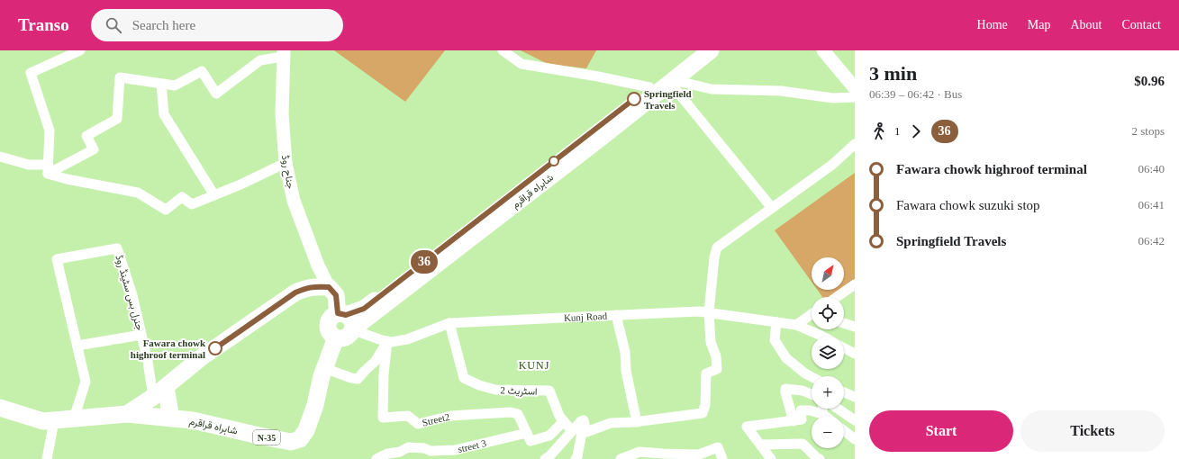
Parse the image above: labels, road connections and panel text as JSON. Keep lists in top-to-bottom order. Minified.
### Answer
{"streets":{"highway":["شاہراہ قراقرم","N-35"],"main road":["جناح روڈ"],"street":["جنرل بس سٹینڈ روڈ","Kunj Road","اسٹریٹ 2","Street2","street 3"]},"crossings":[["جناح روڈ","شاہراہ قراقرم"],["شاہراہ قراقرم","جنرل بس سٹینڈ روڈ"],["شاہراہ قراقرم","Kunj Road"],["Kunj Road","اسٹریٹ 2"],["Kunj Road","Street2"],["Street2","street 3"]],"districts":["KUNJ"],"places":["Springfield Travels","Fawara chowk highroof terminal"],"lines":["bus line 36"],"north":"top right","page":{"header":"Transo","search":"Search here","nav":["Home","Map","About","Contact"],"on_map":"36","heading":["3 min","06:39 – 06:42 · Bus","$0.96"],"legs":["1","36","2 stops"],"list":[{"name":"Fawara chowk highroof terminal","value":"06:40"},{"name":"Fawara chowk suzuki stop","value":"06:41"},{"name":"Springfield Travels","value":"06:42"}],"map_buttons":["+","−"],"buttons":["Start","Tickets"]}}
